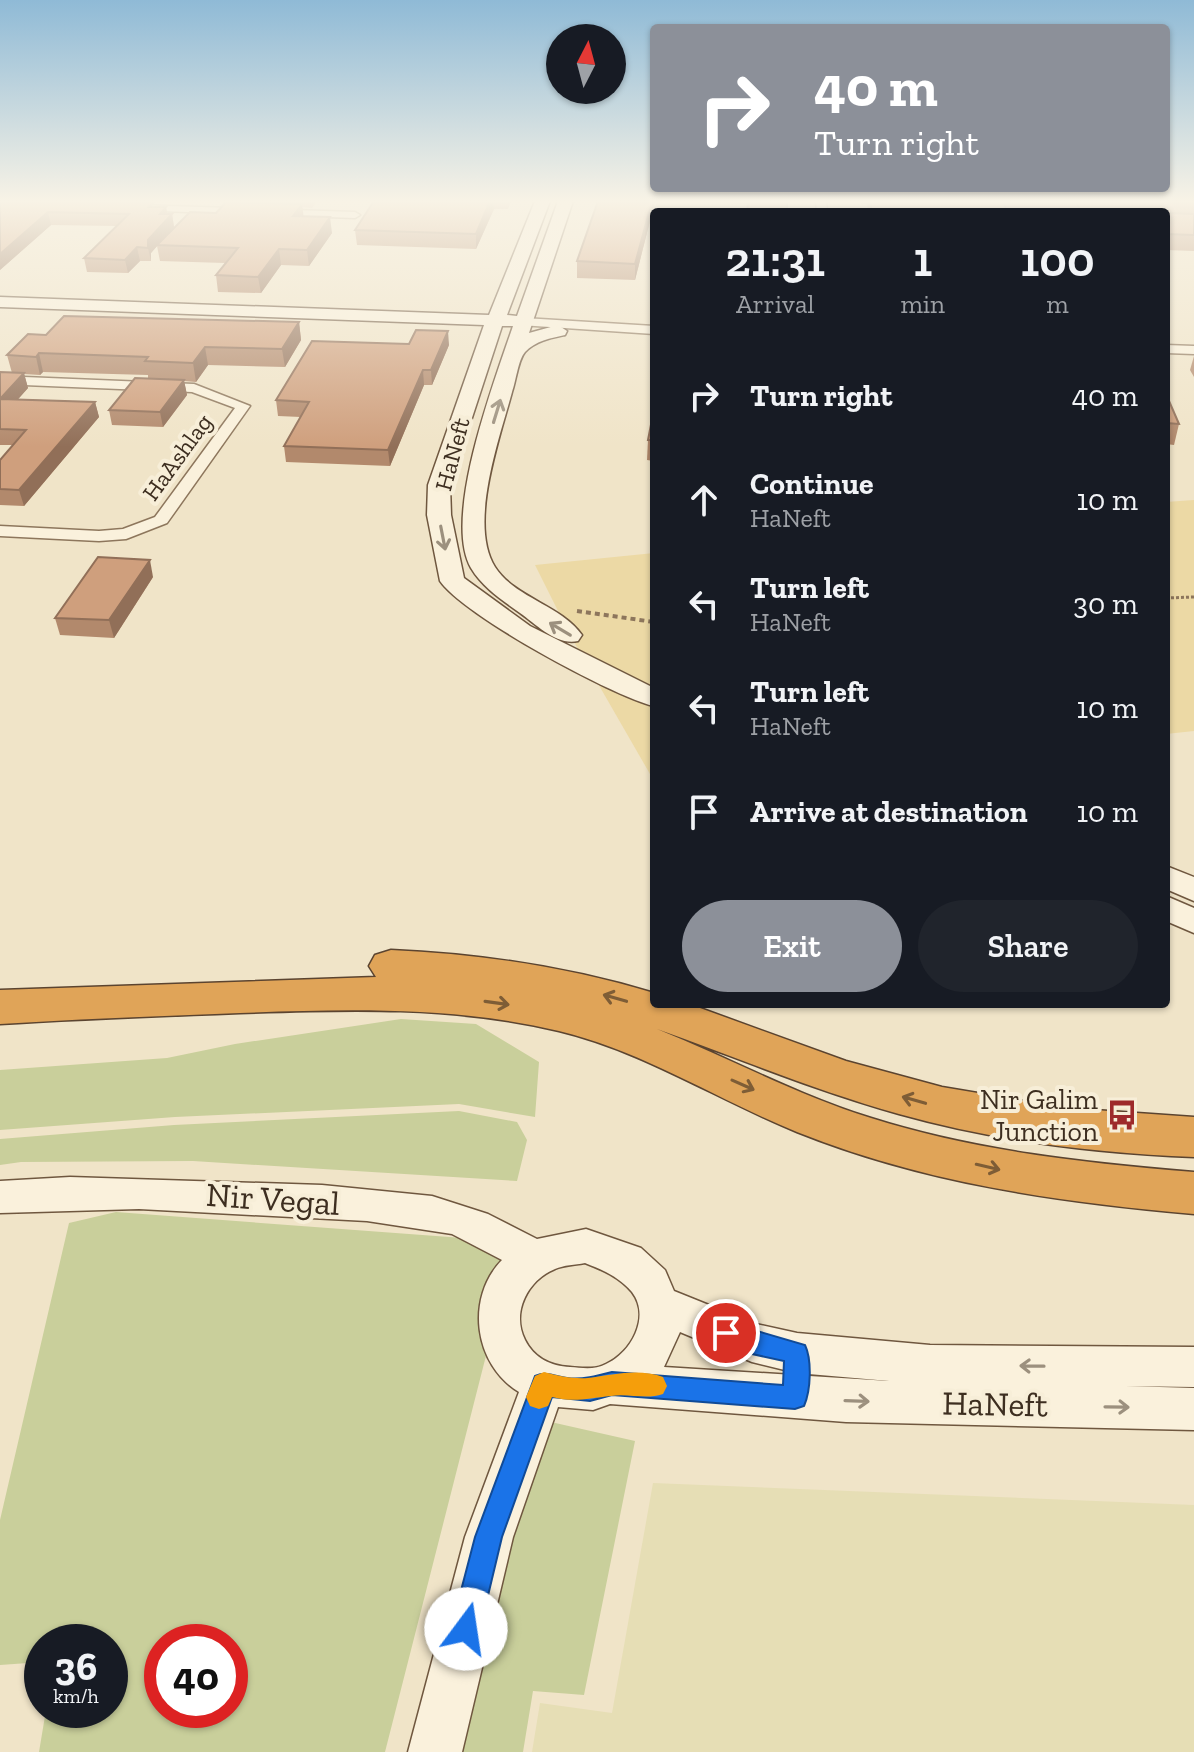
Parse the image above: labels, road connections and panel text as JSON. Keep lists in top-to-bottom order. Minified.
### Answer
{"streets":{"street":["HaNeft","HaAshlag","Nir Vegal"]},"crossings":[["HaNeft","Nir Vegal"]],"places":{"bus stop":["Nir Galim Junction"]},"north":"top","page":{"turn":["40 m","Turn right"],"eta":["21:31","Arrival","1","min","100","m"],"list":[{"name":"Turn right","value":"40 m"},{"name":"Continue","note":"HaNeft","value":"10 m"},{"name":"Turn left","note":"HaNeft","value":"30 m"},{"name":"Turn left","note":"HaNeft","value":"10 m"},{"name":"Arrive at destination","value":"10 m"}],"buttons":["Exit","Share"],"speed":"36 km/h","limit":"40"}}
